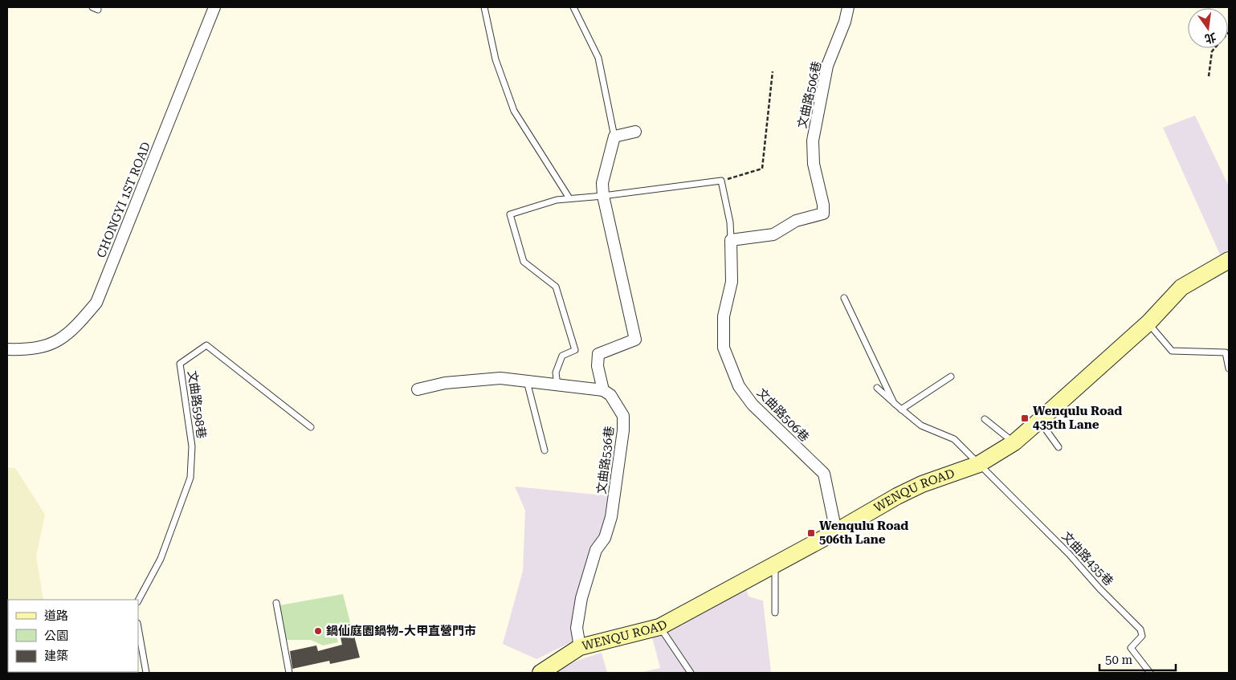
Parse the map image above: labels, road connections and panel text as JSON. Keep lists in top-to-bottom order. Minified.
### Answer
{"streets":{"street":["文曲路506巷","CHONGYI 1ST ROAD","文曲路536巷","WENQU ROAD"],"lane":["文曲路598巷","文曲路435巷"]},"crossings":[["文曲路506巷","WENQU ROAD"],["文曲路536巷","WENQU ROAD"],["WENQU ROAD","文曲路435巷"]],"places":{"transit":["Wenqulu Road 435th Lane","Wenqulu Road 506th Lane"],"other":["鍋仙庭園鍋物-大甲直營門市"]},"legend":["道路","公園","建築"],"scale_bar":"50 m","north":"bottom"}
